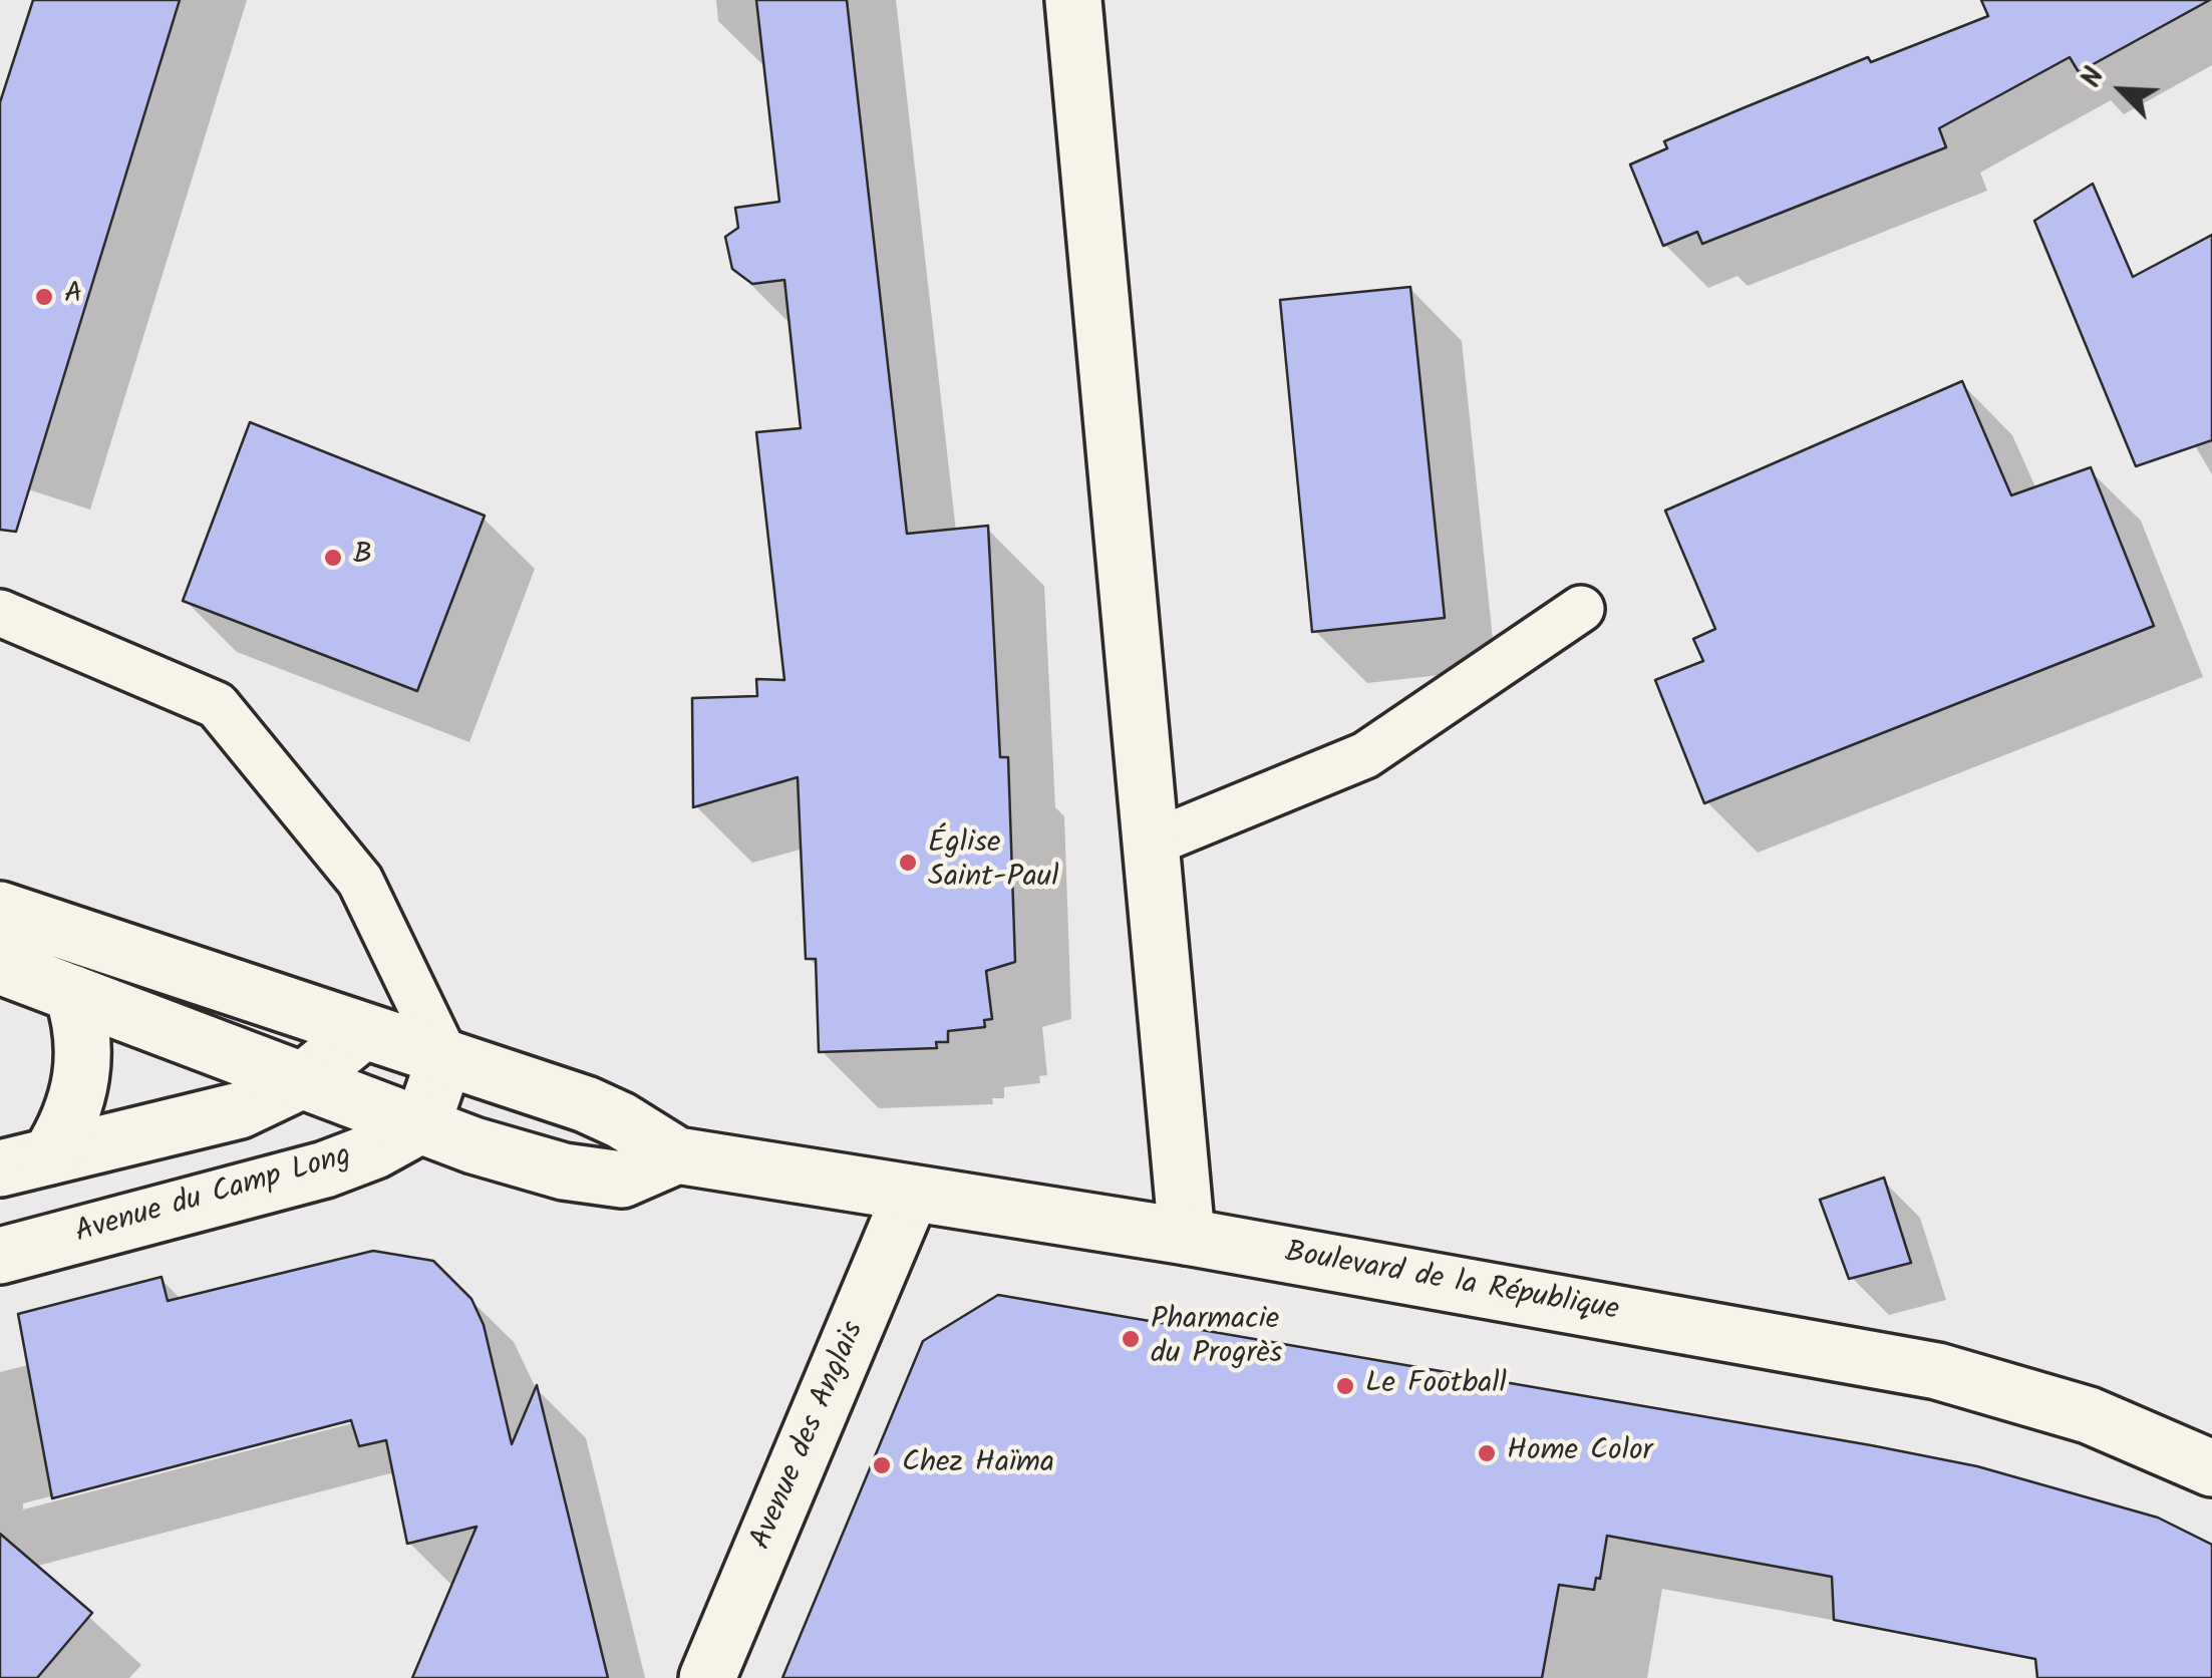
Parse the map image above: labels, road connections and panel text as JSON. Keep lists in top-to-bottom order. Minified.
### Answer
{"streets":{"street":["Avenue du Camp Long","Boulevard de la République","Avenue des Anglais"]},"crossings":[["Boulevard de la République","Avenue des Anglais"]],"places":["A","B","Église Saint-Paul","Pharmacie du Progrès","Le Football","Home Color","Chez Haïma"],"north":"top left"}
